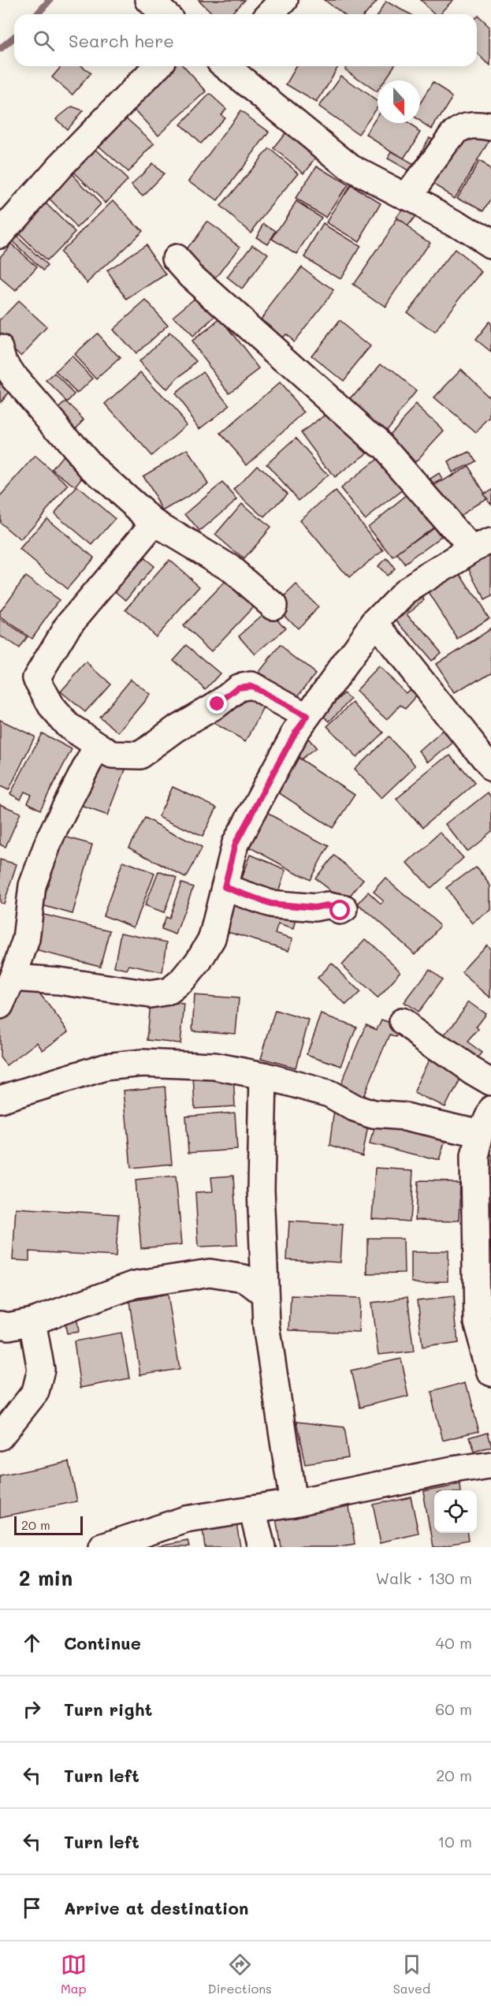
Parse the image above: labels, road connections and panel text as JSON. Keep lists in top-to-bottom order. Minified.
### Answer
{"scale_bar":"20 m","north":"bottom","page":{"search":"Search here","scale":"20 m","heading":["2 min","Walk · 130 m"],"list":[["Continue","40 m"],["Turn right","60 m"],["Turn left","20 m"],["Turn left","10 m"],"Arrive at destination"],"nav":["Map","Directions","Saved"]}}
